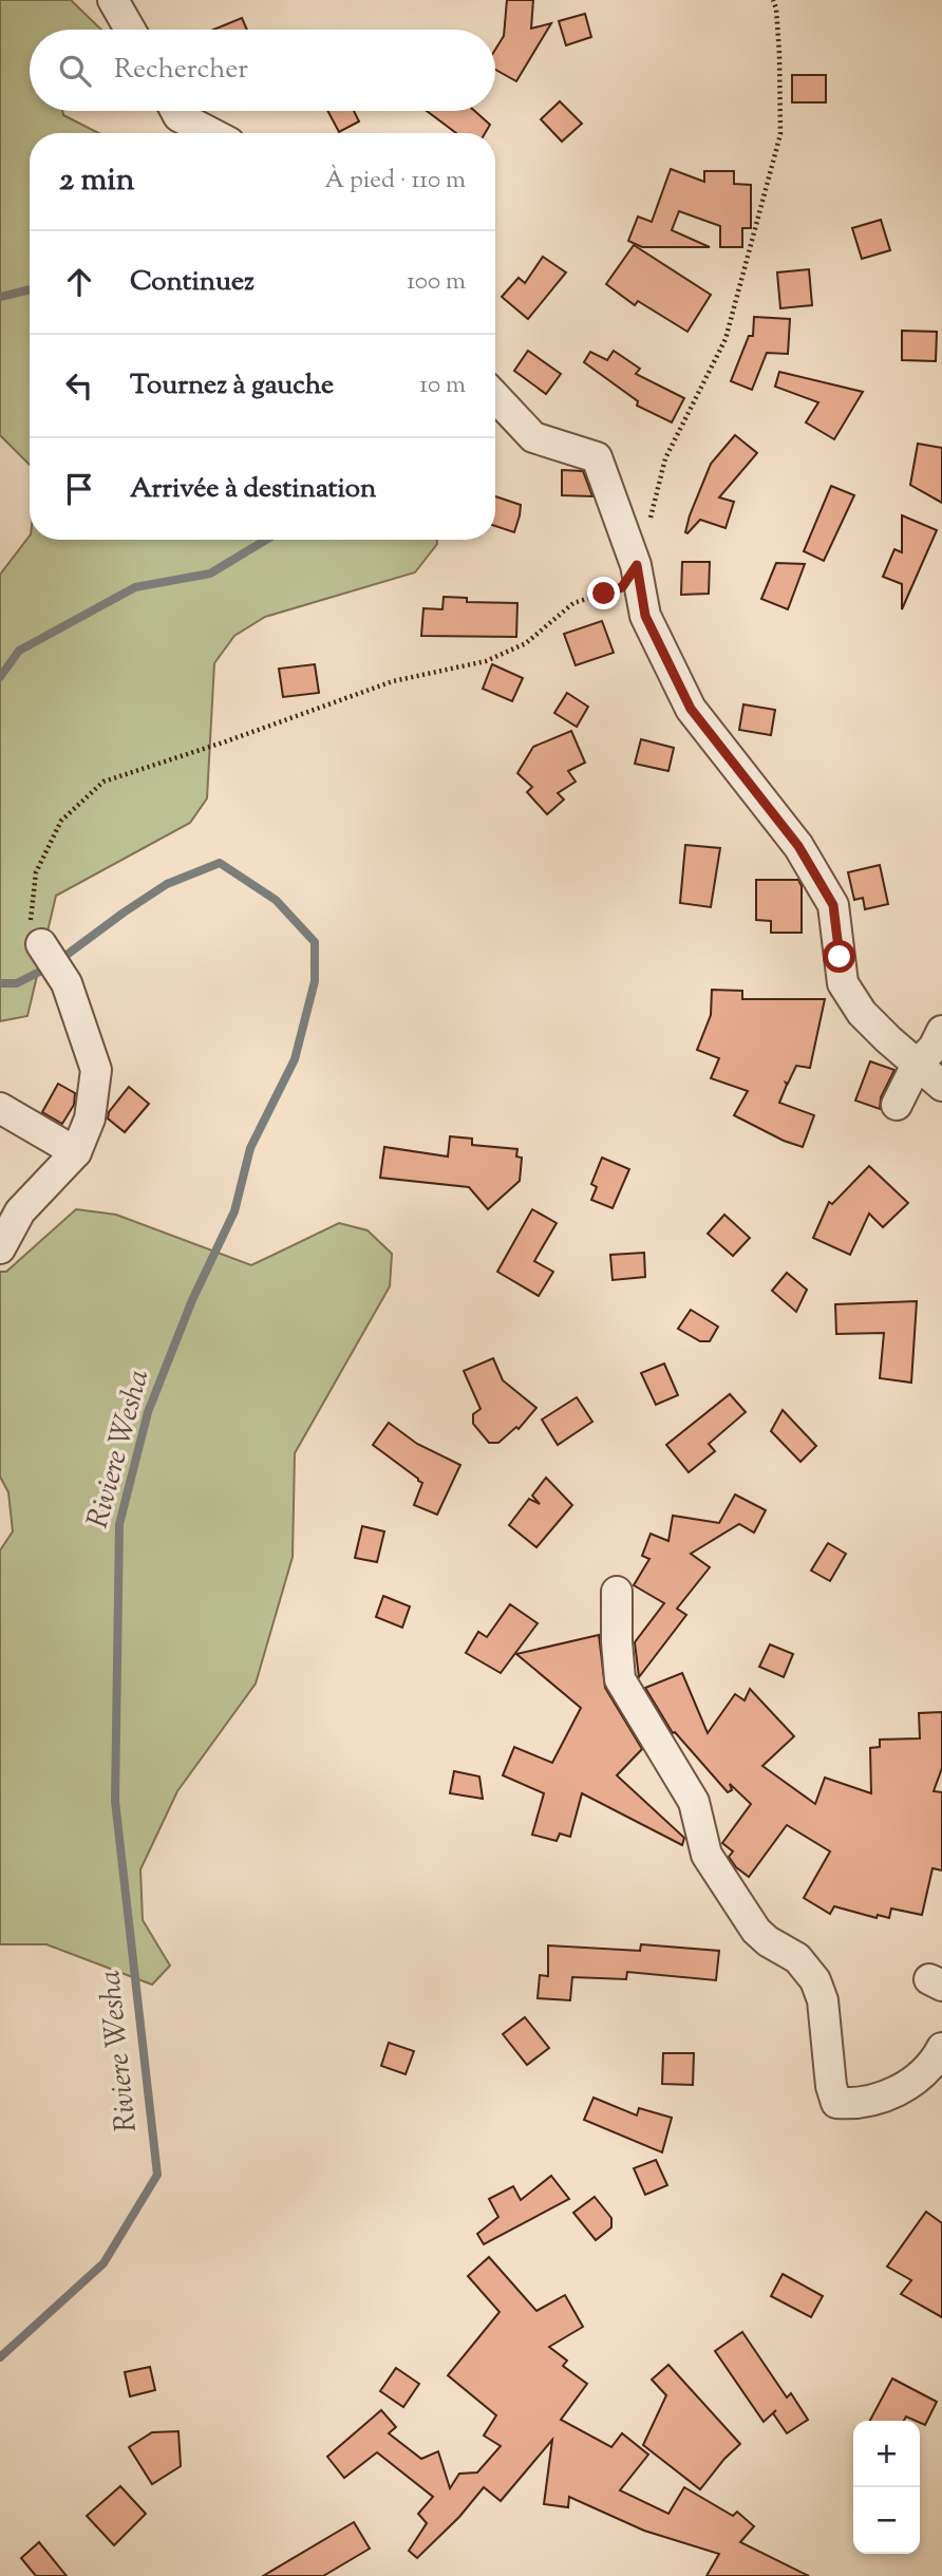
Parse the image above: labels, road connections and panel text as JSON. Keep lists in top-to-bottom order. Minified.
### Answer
{"water":["Riviere Wesha"],"page":{"search":"Rechercher","heading":["2 min","À pied · 110 m"],"list":[["Continuez","100 m"],["Tournez à gauche","10 m"],"Arrivée à destination"],"map_buttons":["+","−"]}}
